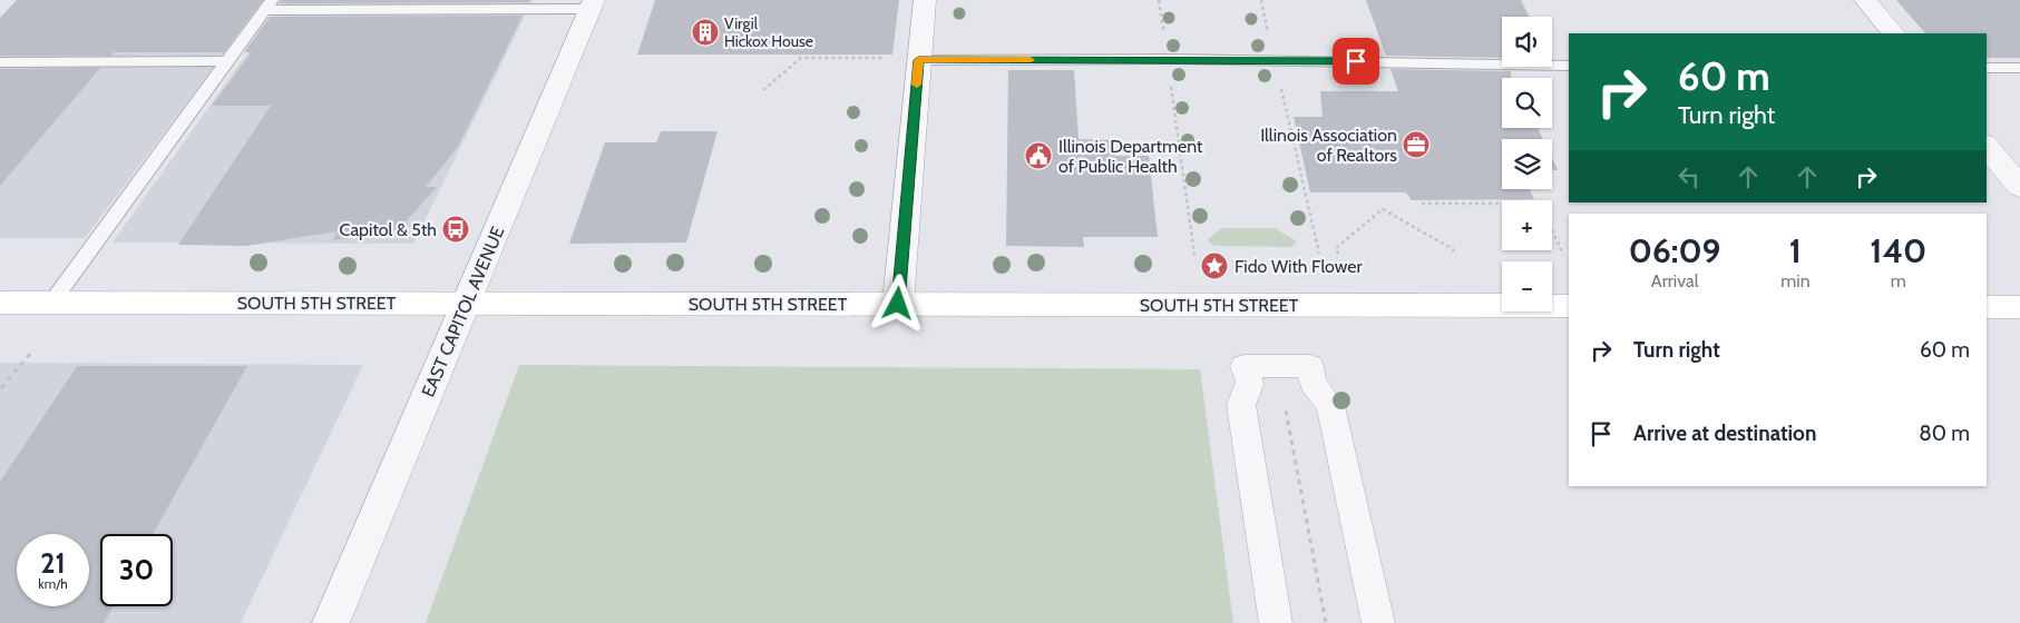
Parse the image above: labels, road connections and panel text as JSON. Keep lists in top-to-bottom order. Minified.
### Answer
{"streets":{"main road":["SOUTH 5TH STREET"],"street":["EAST CAPITOL AVENUE"]},"crossings":[["SOUTH 5TH STREET","EAST CAPITOL AVENUE"]],"places":{"building":["Virgil Hickox House"],"office":["Illinois Association of Realtors"],"public building":["Illinois Department of Public Health"],"bus stop":["Capitol & 5th"],"place":["Fido With Flower"]},"page":{"map_buttons":["+","−"],"turn":["60 m","Turn right"],"eta":["06:09","Arrival","1","min","140","m"],"list":[{"name":"Turn right","value":"60 m"},{"name":"Arrive at destination","value":"80 m"}],"speed":"21 km/h","limit":"30"}}
